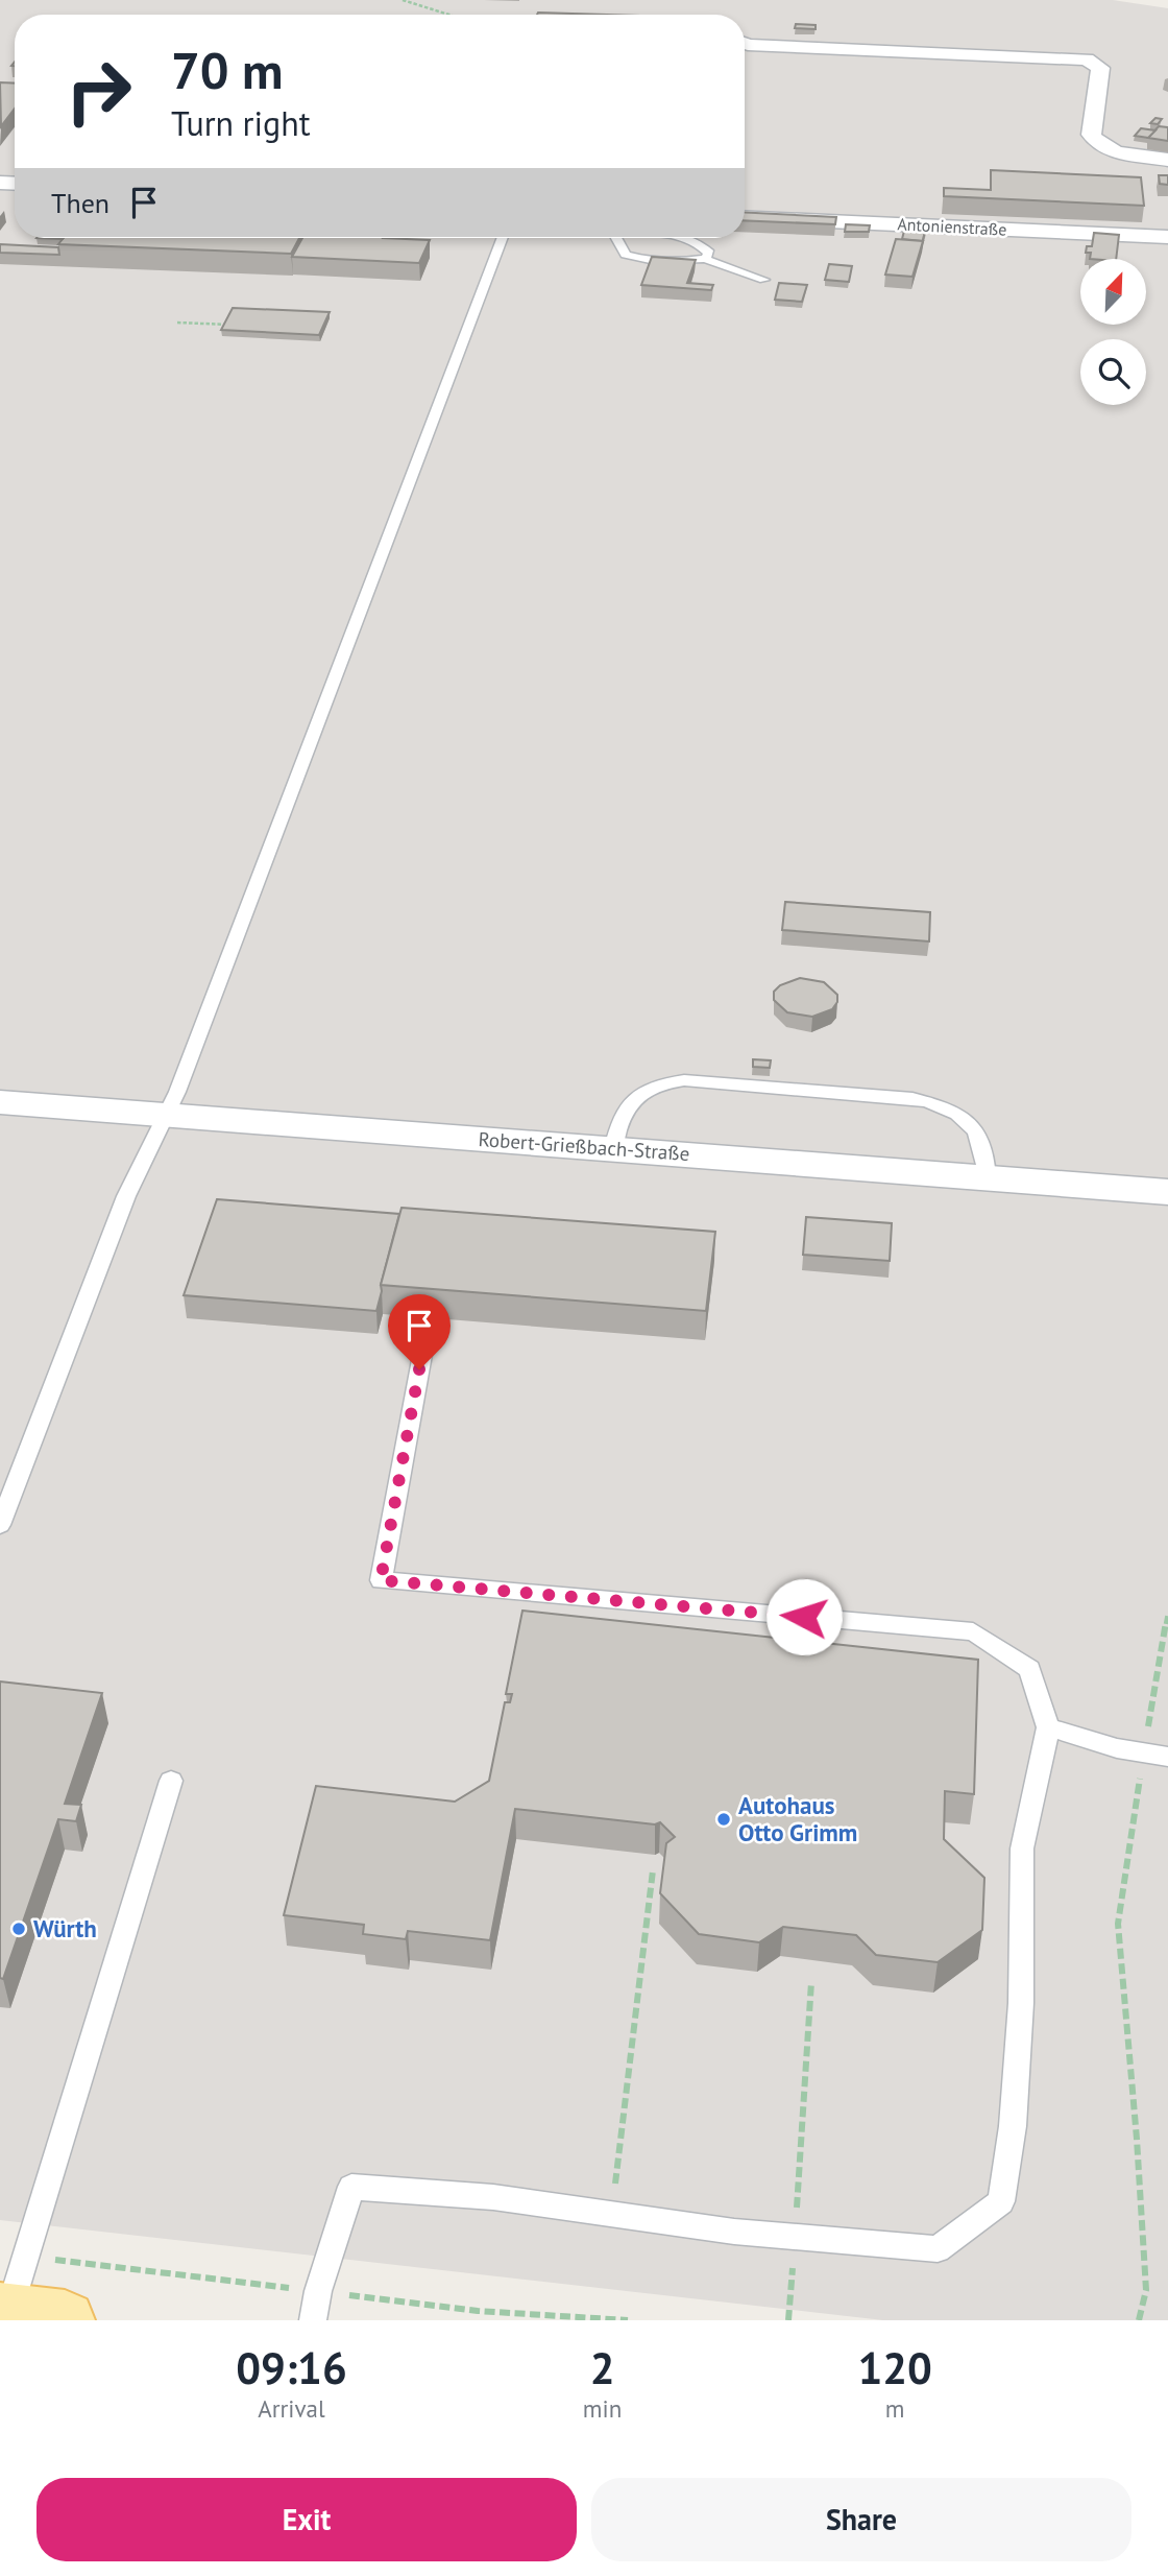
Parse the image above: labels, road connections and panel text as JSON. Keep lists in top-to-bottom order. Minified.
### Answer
{"streets":{"street":["Antonienstraße","Robert-Grießbach-Straße"]},"places":["Autohaus Otto Grimm","Würth"],"north":"top right","page":{"turn":["70 m","Turn right"],"then":"Then","eta":["09:16","Arrival","2","min","120","m"],"buttons":["Exit","Share"]}}
